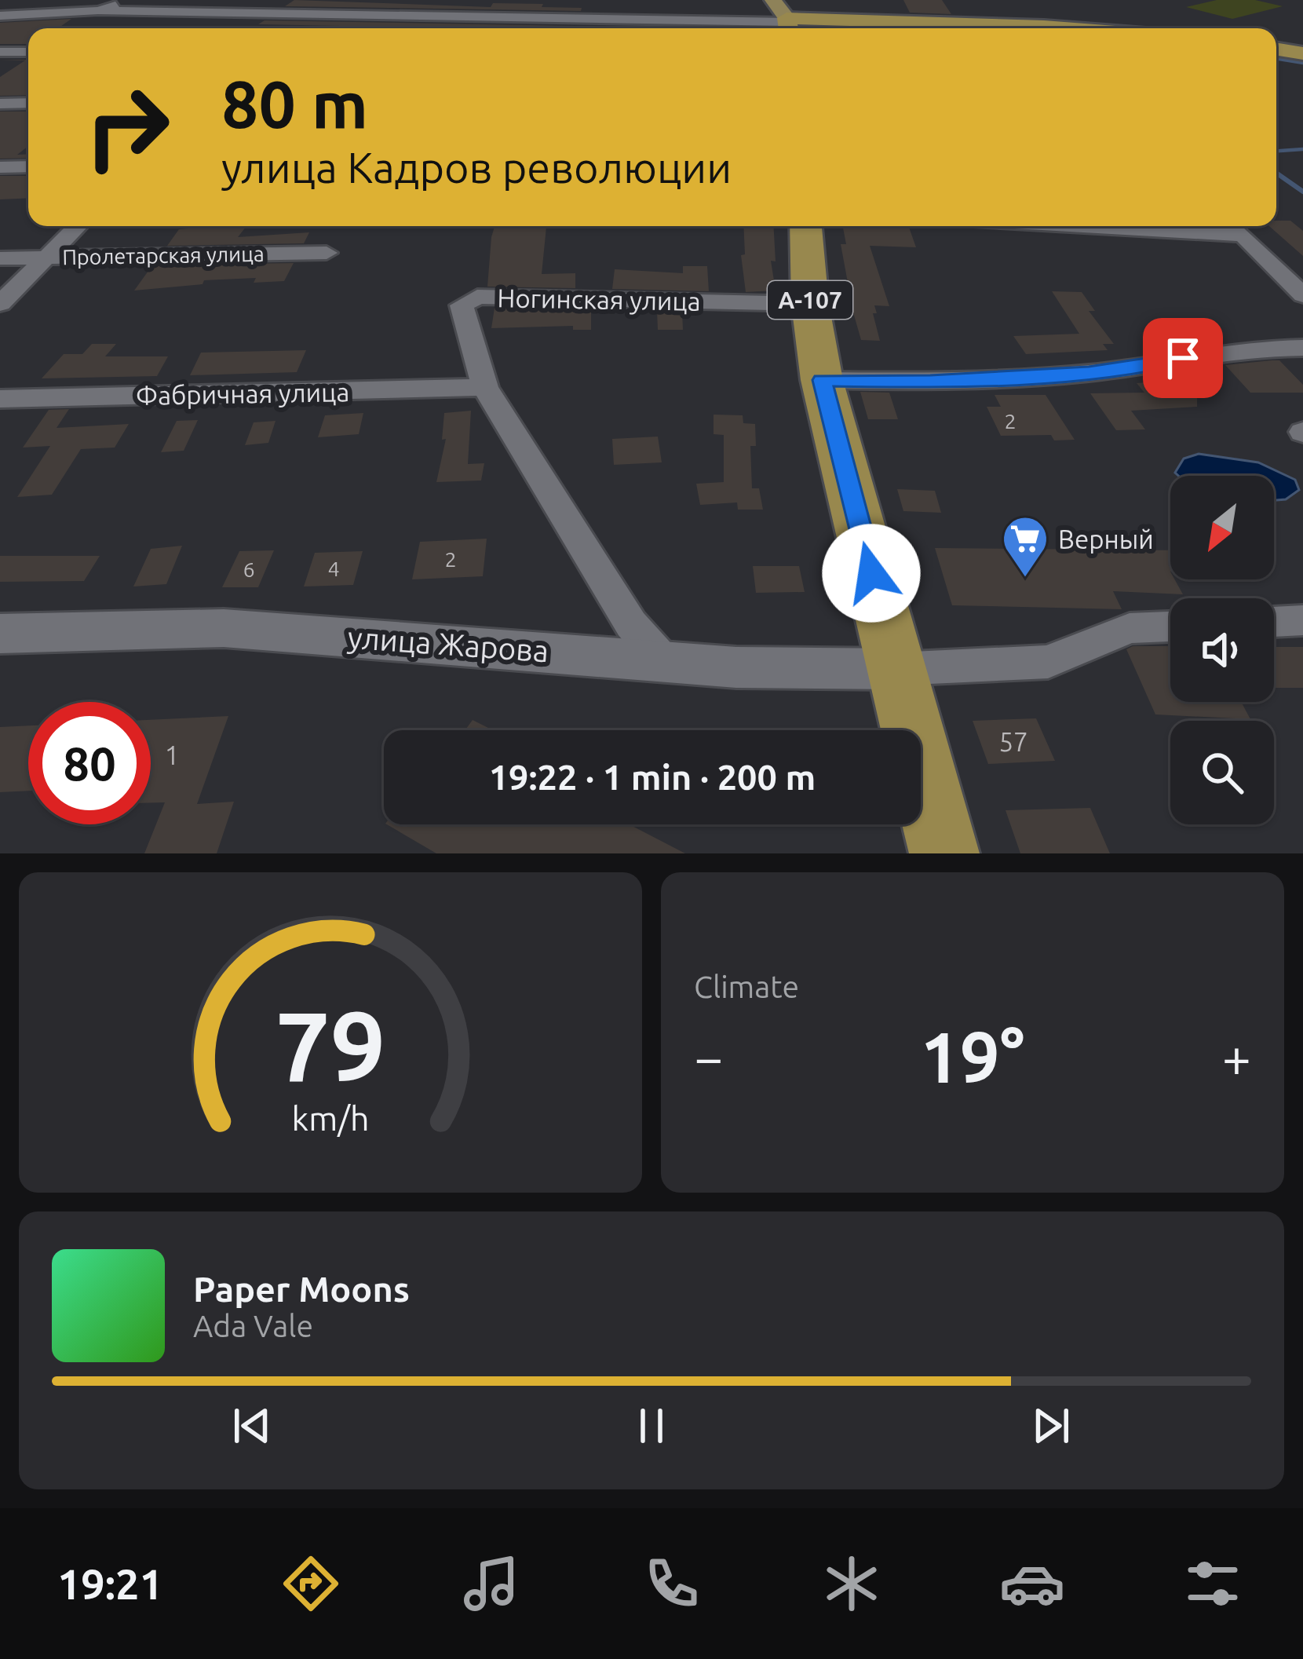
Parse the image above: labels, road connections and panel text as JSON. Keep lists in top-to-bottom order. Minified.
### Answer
{"streets":{"highway":["А-107"],"street":["Пролетарская улица","Ногинская улица","Фабричная улица","улица Жарова"]},"crossings":[["Ногинская улица","А-107"],["Ногинская улица","Фабричная улица"],["Ногинская улица","улица Жарова"],["А-107","улица Жарова"]],"places":{"supermarket":["Верный"]},"house_numbers":["2","2","4","6","57","1"],"north":"bottom left","page":{"turn":["80 m","улица Кадров революции"],"limit":"80","trip":"19:22 · 1 min · 200 m","tile":"Climate","heat":["−","19°","+"],"song":["Paper Moons","Ada Vale"],"tabs":"19:21","gauge":["79","km/h"]}}
